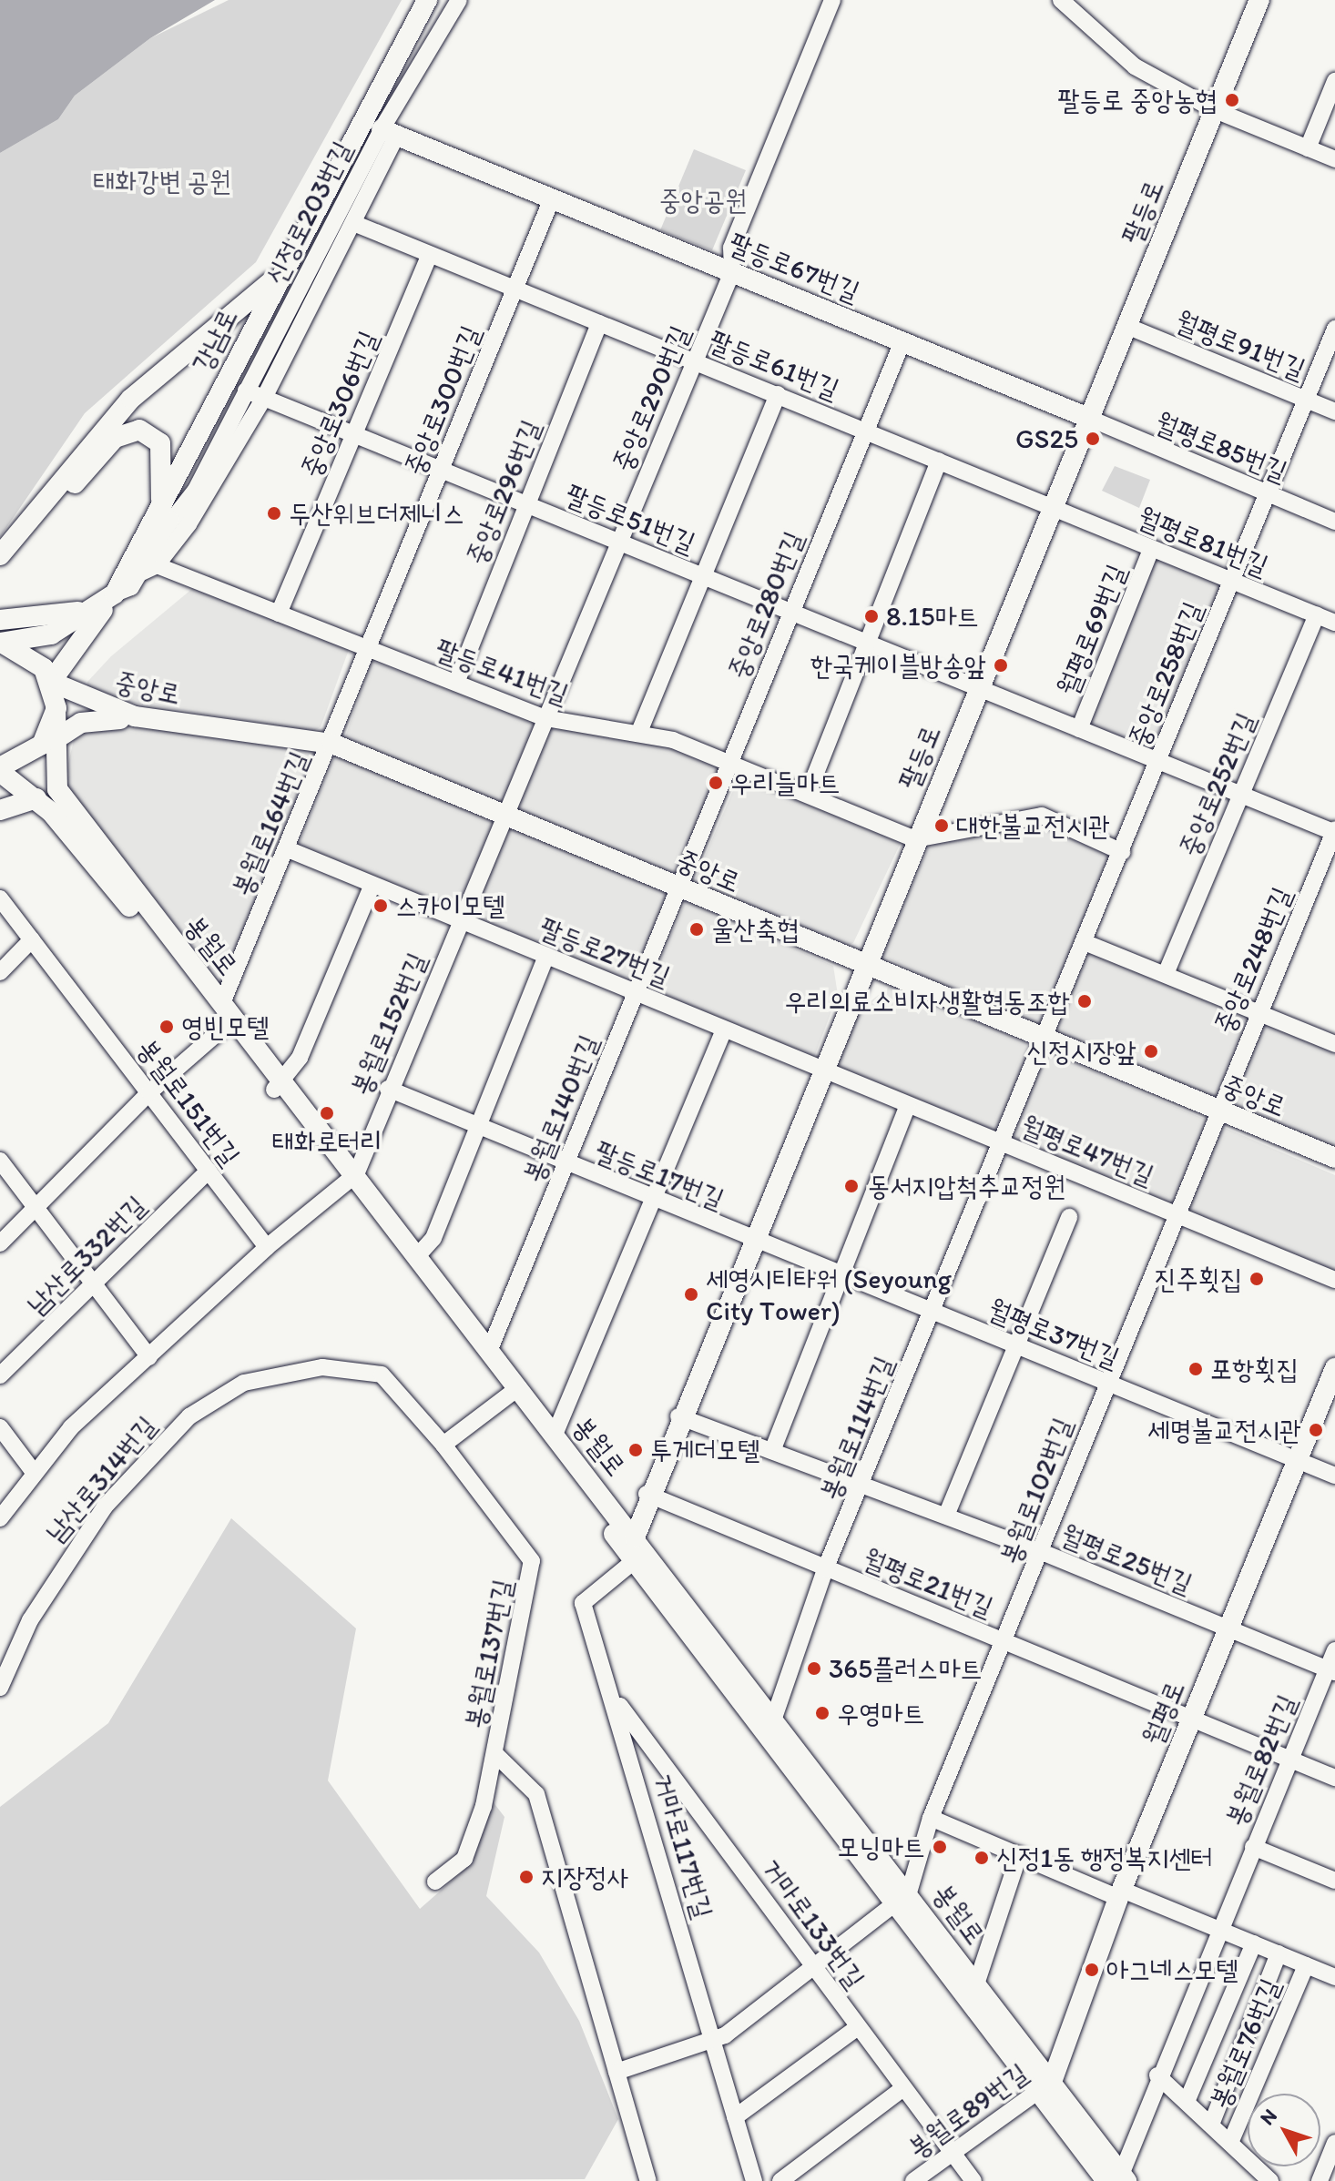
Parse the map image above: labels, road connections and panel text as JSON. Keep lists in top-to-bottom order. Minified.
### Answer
{"streets":{"main road":["팔등로","팔등로67번길","강남로","중앙로","봉월로","월평로"],"street":["신정로203번길","월평로91번길","팔등로61번길","중앙로290번길","중앙로300번길","중앙로306번길","월평로85번길","중앙로296번길","팔등로51번길","월평로81번길","중앙로280번길","월평로69번길","팔등로41번길","중앙로258번길","중앙로252번길","봉월로164번길","팔등로27번길","중앙로248번길","봉월로152번길","봉월로151번길","봉월로140번길","월평로47번길","팔등로17번길","남산로332번길","월평로37번길","봉월로114번길","남산로314번길","봉월로102번길","월평로25번길","월평로21번길","봉월로137번길","봉월로82번길","거마로117번길","거마로133번길","봉월로76번길","봉월로89번길"]},"crossings":[["팔등로","팔등로67번길"],["팔등로","월평로91번길"],["팔등로","팔등로61번길"],["팔등로","월평로85번길"],["팔등로","팔등로51번길"],["팔등로","월평로81번길"],["팔등로","월평로69번길"],["팔등로","팔등로41번길"],["팔등로","중앙로"],["팔등로","봉월로"],["팔등로","팔등로27번길"],["팔등로","월평로47번길"],["팔등로","팔등로17번길"],["팔등로","월평로37번길"],["팔등로","월평로25번길"],["팔등로","월평로21번길"],["팔등로","거마로117번길"],["신정로203번길","팔등로67번길"],["신정로203번길","강남로"],["신정로203번길","팔등로51번길"],["팔등로67번길","중앙로290번길"],["팔등로67번길","중앙로300번길"],["팔등로67번길","월평로85번길"],["팔등로67번길","중앙로280번길"],["강남로","중앙로"],["강남로","봉월로"],["월평로91번길","중앙로258번길"],["팔등로61번길","중앙로290번길"],["팔등로61번길","중앙로300번길"],["팔등로61번길","중앙로306번길"],["팔등로61번길","중앙로296번길"],["팔등로61번길","월평로81번길"],["팔등로61번길","중앙로280번길"],["중앙로290번길","팔등로51번길"],["중앙로290번길","팔등로41번길"],["중앙로290번길","중앙로"],["중앙로290번길","봉월로152번길"],["중앙로300번길","팔등로51번길"],["중앙로300번길","팔등로41번길"],["중앙로300번길","중앙로"],["중앙로300번길","봉월로164번길"],["중앙로306번길","팔등로51번길"],["중앙로306번길","팔등로41번길"],["월평로85번길","중앙로258번길"],["중앙로296번길","팔등로51번길"],["중앙로296번길","팔등로41번길"],["팔등로51번길","중앙로280번길"],["팔등로51번길","월평로69번길"],["월평로81번길","월평로69번길"],["월평로81번길","중앙로258번길"],["월평로81번길","중앙로252번길"],["중앙로280번길","팔등로41번길"],["중앙로280번길","중앙로"],["중앙로280번길","봉월로140번길"],["월평로69번길","중앙로258번길"],["월평로69번길","중앙로252번길"],["월평로69번길","중앙로248번길"],["중앙로258번길","중앙로"],["중앙로258번길","봉월로114번길"],["중앙로","봉월로164번길"],["중앙로","봉월로"],["중앙로","중앙로248번길"],["중앙로","봉월로152번길"],["중앙로","봉월로140번길"],["중앙로","봉월로114번길"],["중앙로","봉월로102번길"],["봉월로164번길","봉월로"],["봉월로164번길","팔등로27번길"],["봉월로","봉월로152번길"],["봉월로","봉월로140번길"],["봉월로","봉월로114번길"],["봉월로","봉월로102번길"],["봉월로","월평로"],["봉월로","봉월로82번길"],["봉월로","거마로117번길"],["봉월로","봉월로89번길"],["팔등로27번길","봉월로152번길"],["팔등로27번길","봉월로140번길"],["팔등로27번길","월평로47번길"],["중앙로248번길","봉월로102번길"],["봉월로152번길","팔등로17번길"],["봉월로151번길","남산로332번길"],["봉월로140번길","팔등로17번길"],["월평로47번길","봉월로114번길"],["월평로47번길","봉월로102번길"],["팔등로17번길","월평로37번길"],["월평로37번길","봉월로114번길"],["월평로37번길","봉월로102번길"],["월평로37번길","월평로"],["봉월로114번길","월평로25번길"],["봉월로114번길","월평로21번길"],["남산로314번길","봉월로137번길"],["봉월로102번길","월평로25번길"],["봉월로102번길","월평로21번길"],["월평로25번길","월평로"],["월평로25번길","봉월로82번길"],["월평로21번길","월평로"],["월평로21번길","봉월로82번길"],["월평로","봉월로89번길"],["거마로117번길","거마로133번길"],["거마로133번길","봉월로89번길"]],"parks":["태화강변 공원","중앙공원"],"places":["팔등로 중앙농협","GS25","두산위브더제니스","8.15마트","한국케이블방송앞","우리들마트","대한불교전시관","스카이모텔","울산축협","우리의료소비자생활협동조합","영빈모텔","신정시장앞","태화로터리","동서지압척추교정원","진주횟집","세영시티타워 (Seyoung City Tower)","포항횟집","세명불교전시관","투게더모텔","365플러스마트","우영마트","모닝마트","신정1동 행정복지센터","지장정사","아그네스모텔"],"north":"top left"}
